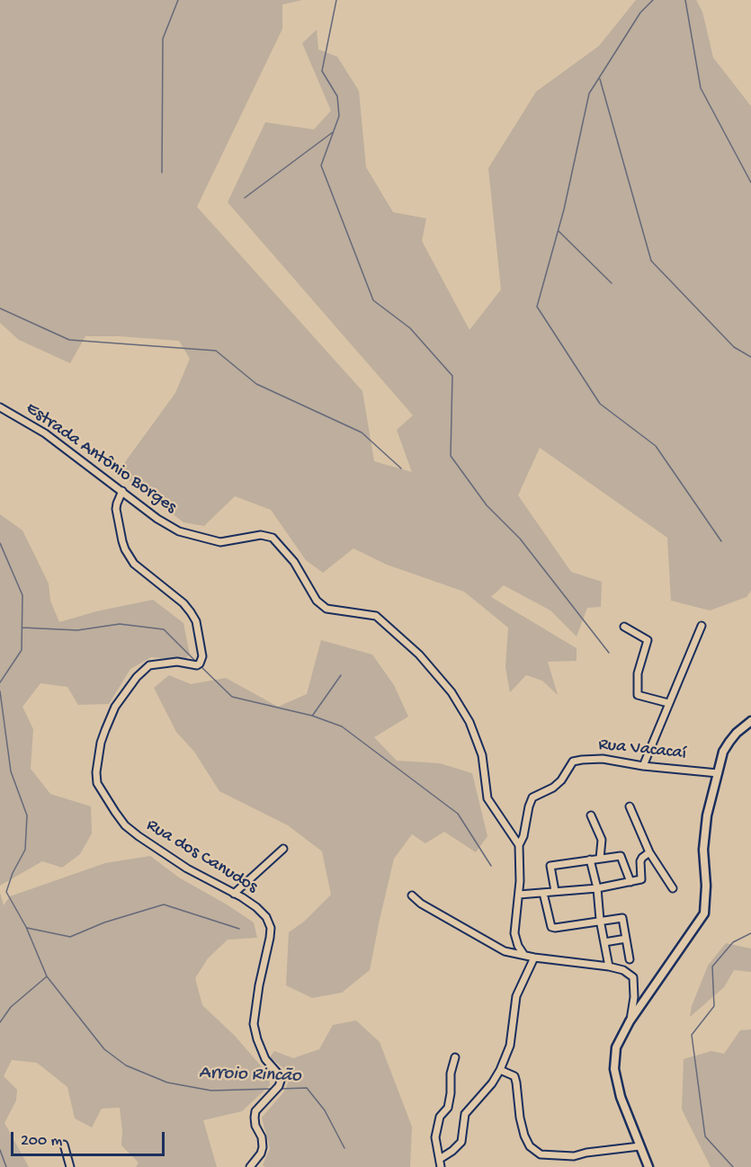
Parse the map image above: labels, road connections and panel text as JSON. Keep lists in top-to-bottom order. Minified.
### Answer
{"streets":{"street":["Estrada Antônio Borges","Rua Vacacaí","Rua dos Canudos"]},"crossings":[["Estrada Antônio Borges","Rua Vacacaí"],["Estrada Antônio Borges","Rua dos Canudos"]],"water":["Arroio Rincão"],"scale_bar":"200 m"}
